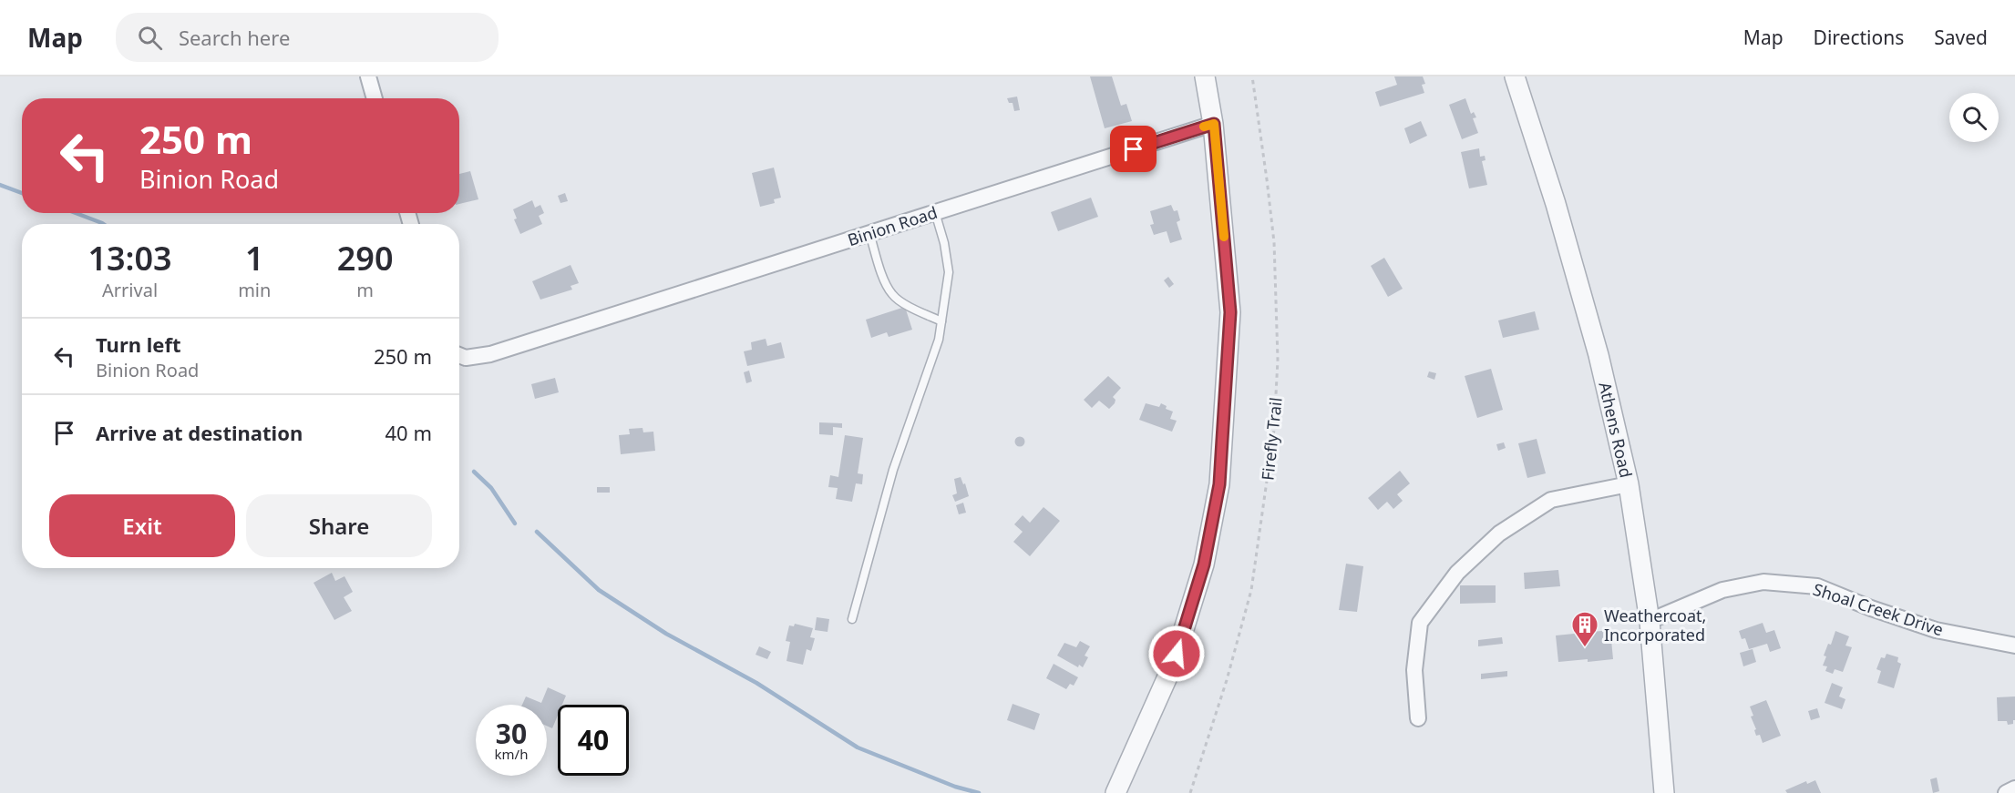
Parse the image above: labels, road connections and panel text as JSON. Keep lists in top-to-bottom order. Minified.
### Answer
{"streets":{"street":["Binion Road","Athens Road","Shoal Creek Drive"],"path":["Firefly Trail"]},"crossings":[["Athens Road","Shoal Creek Drive"]],"places":{"building":["Weathercoat, Incorporated"]},"page":{"header":"Map","search":"Search here","nav":["Map","Directions","Saved"],"turn":["250 m","Binion Road"],"eta":["13:03","Arrival","1","min","290","m"],"list":[{"name":"Turn left","note":"Binion Road","value":"250 m"},{"name":"Arrive at destination","value":"40 m"}],"buttons":["Exit","Share"],"speed":"30 km/h","limit":"40"}}
